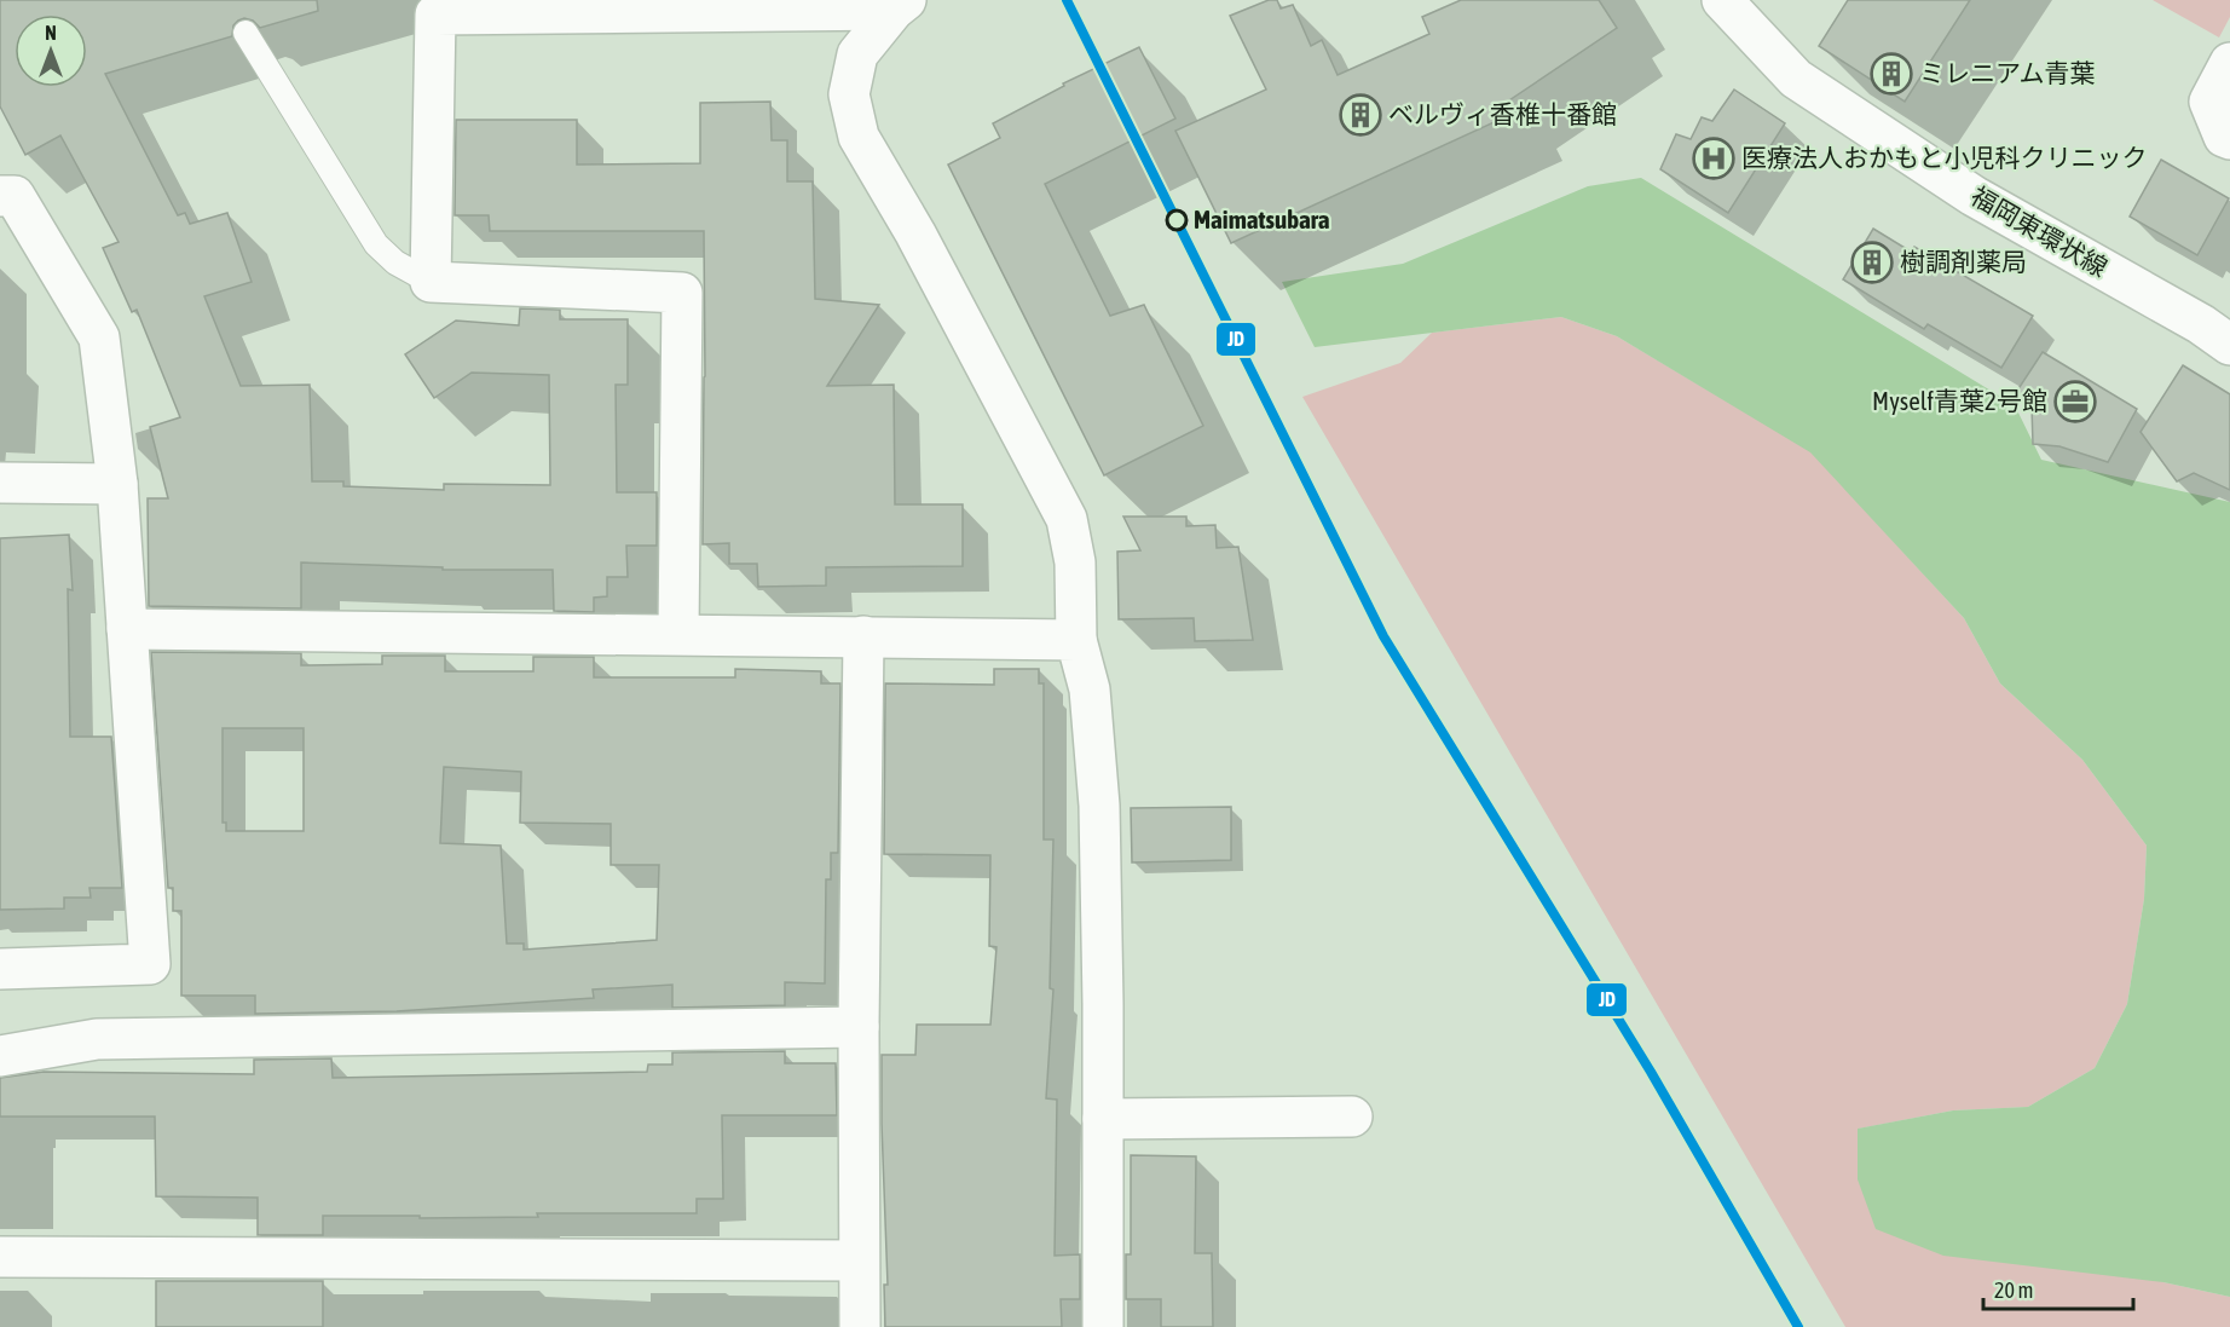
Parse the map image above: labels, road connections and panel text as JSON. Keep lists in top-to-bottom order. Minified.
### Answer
{"streets":{"street":["福岡東環状線"]},"places":{"building":["ミレニアム青葉","ベルヴィ香椎十番館","樹調剤薬局"],"hospital":["医療法人おかもと小児科クリニック"],"other":["Maimatsubara"],"office":["Myself青葉2号館"]},"lines":["transit line JD"],"scale_bar":"20 m","north":"top"}
